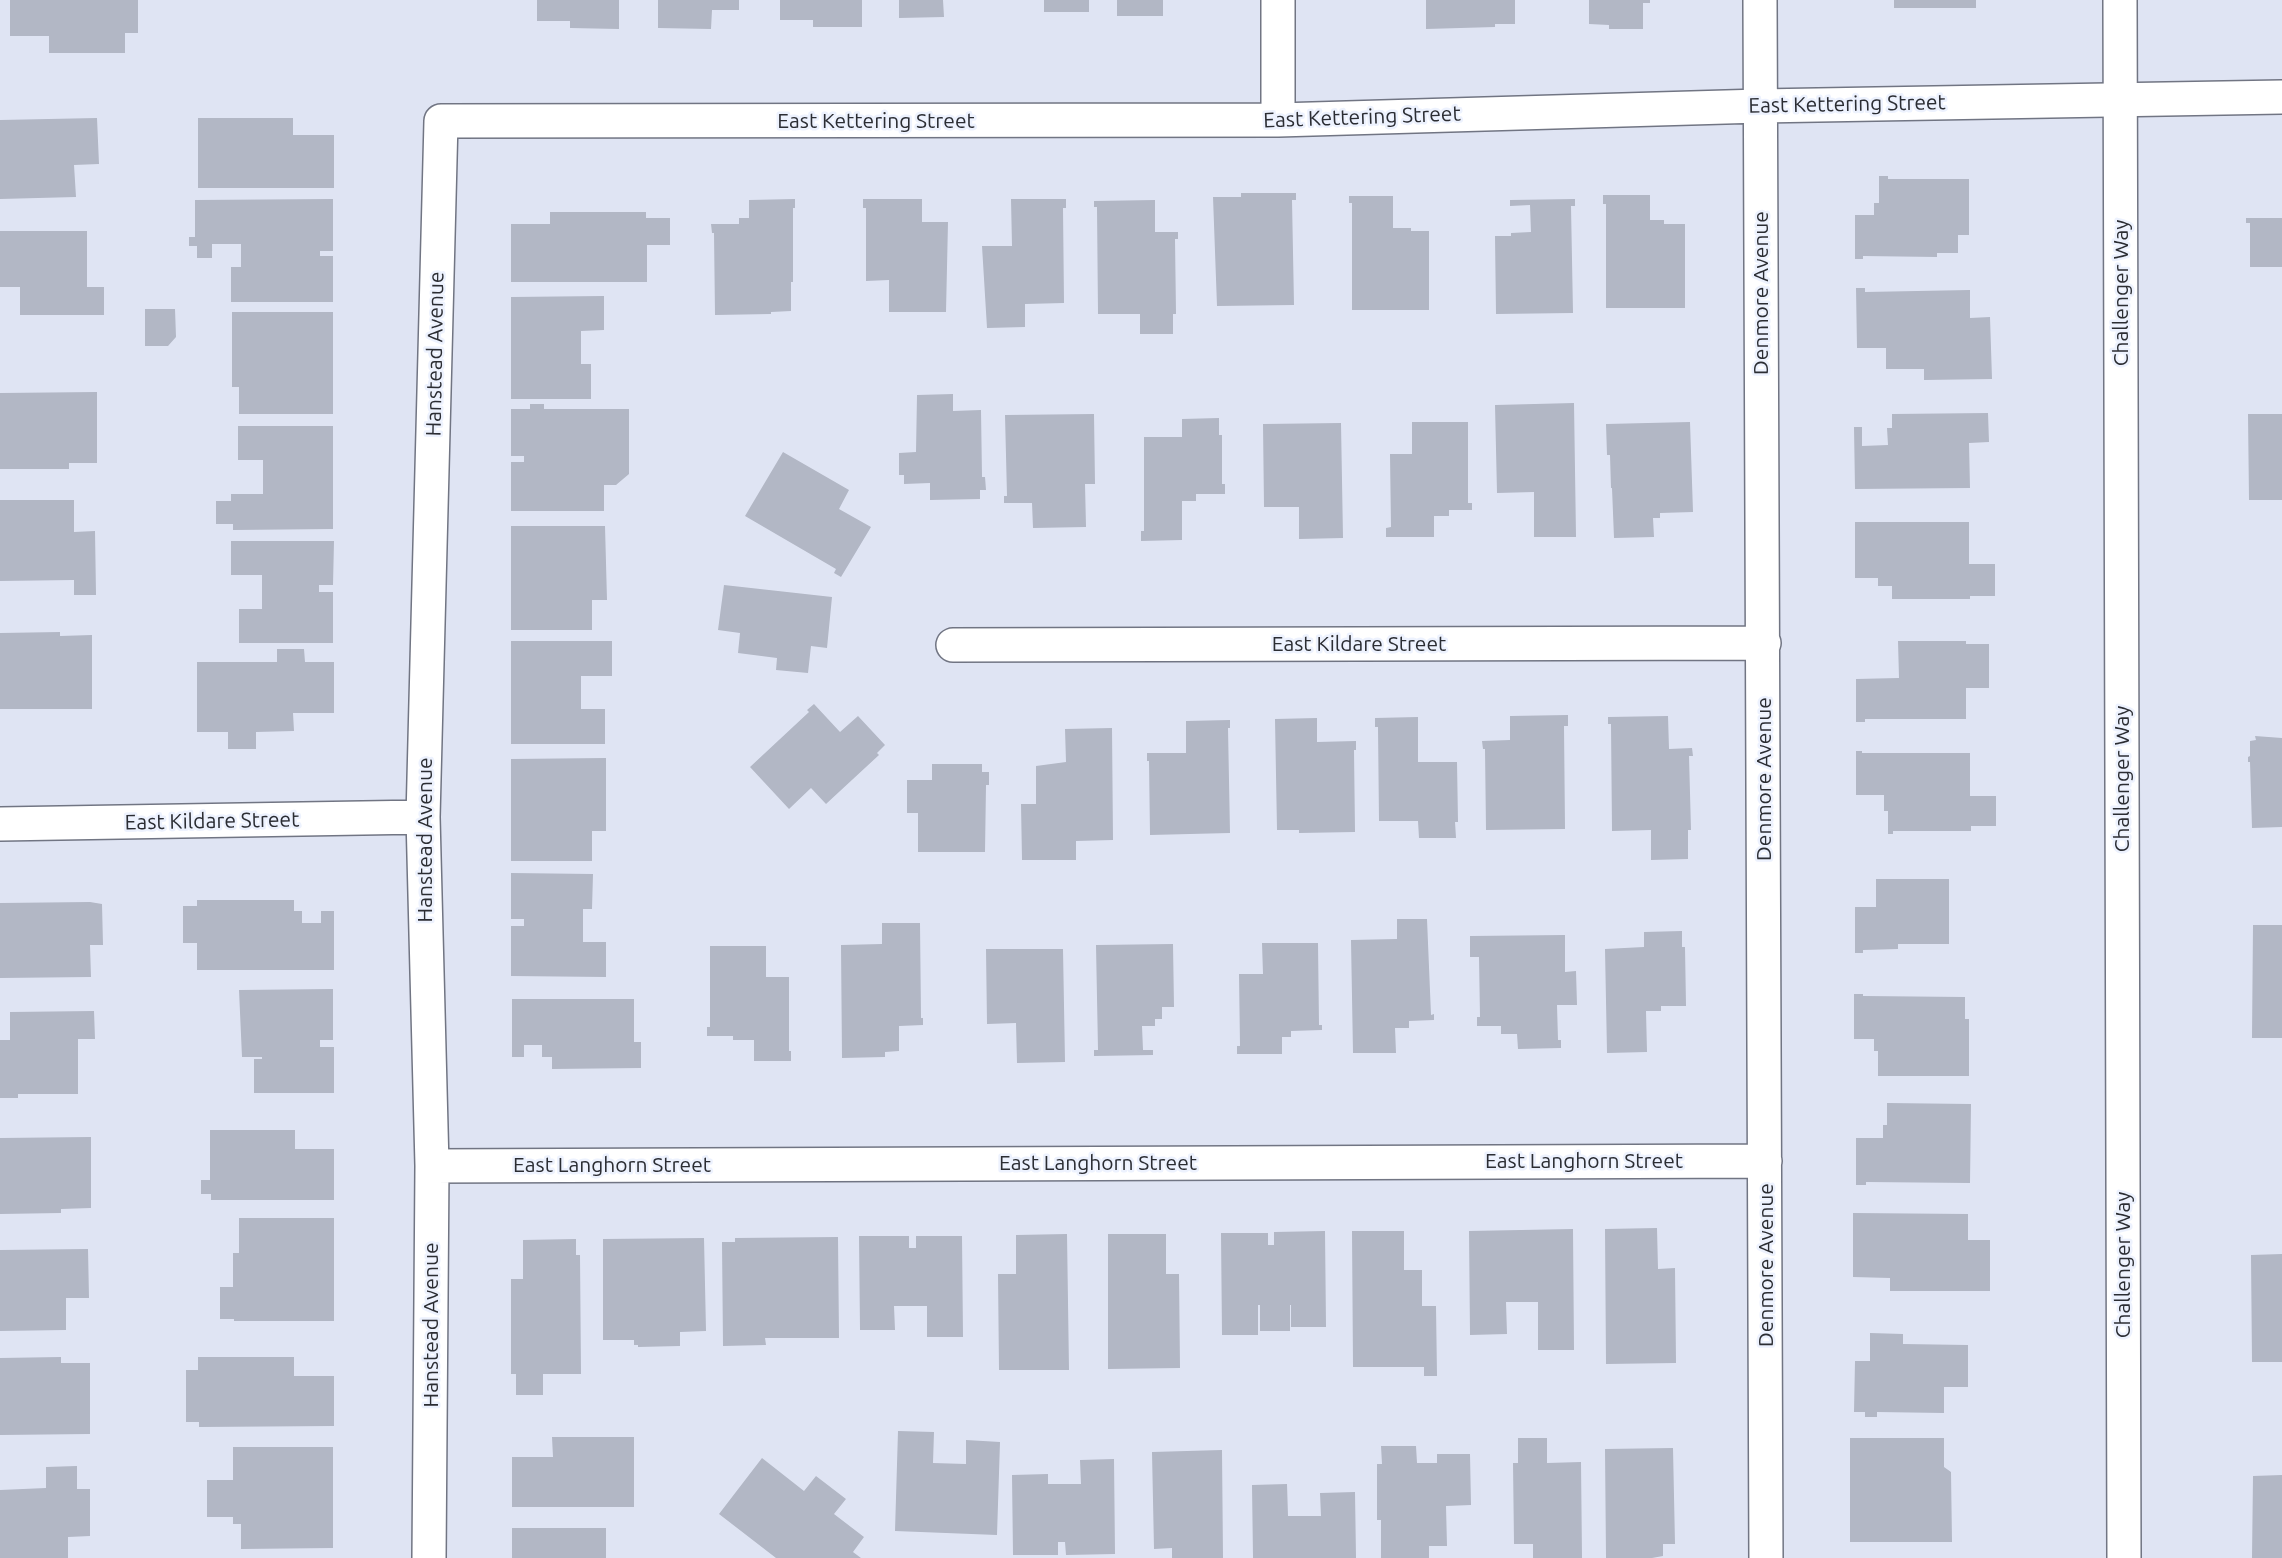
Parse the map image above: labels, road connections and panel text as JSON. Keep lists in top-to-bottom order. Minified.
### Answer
{"streets":{"street":["East Kettering Street","Denmore Avenue","Challenger Way","Hanstead Avenue","East Kildare Street","East Langhorn Street"]},"crossings":[["East Kettering Street","Denmore Avenue"],["East Kettering Street","Challenger Way"],["East Kettering Street","Hanstead Avenue"],["Denmore Avenue","East Kildare Street"],["Denmore Avenue","East Langhorn Street"],["Hanstead Avenue","East Kildare Street"],["Hanstead Avenue","East Langhorn Street"]]}
